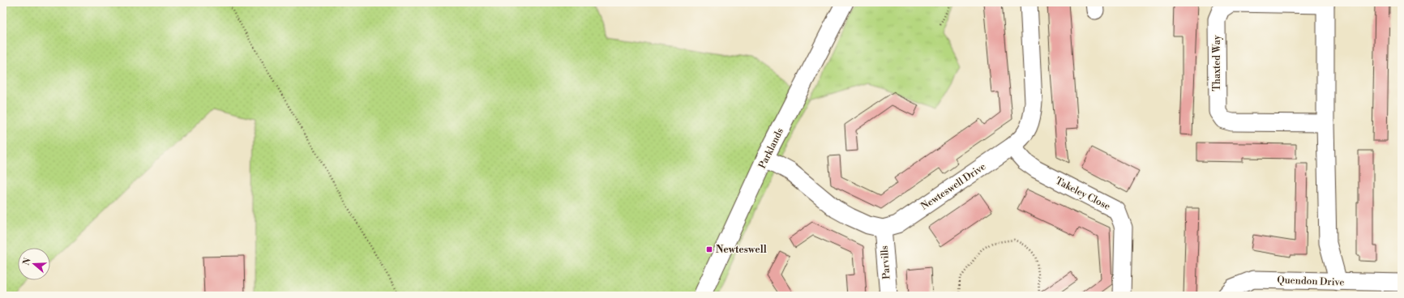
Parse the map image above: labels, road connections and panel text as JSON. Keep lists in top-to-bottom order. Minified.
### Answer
{"streets":{"street":["Thaxted Way","Parklands","Newteswell Drive","Takeley Close","Parvills","Quendon Drive"]},"crossings":[["Thaxted Way","Quendon Drive"],["Newteswell Drive","Takeley Close"],["Newteswell Drive","Parvills"]],"places":{"transit":["Newteswell"]},"north":"left"}
